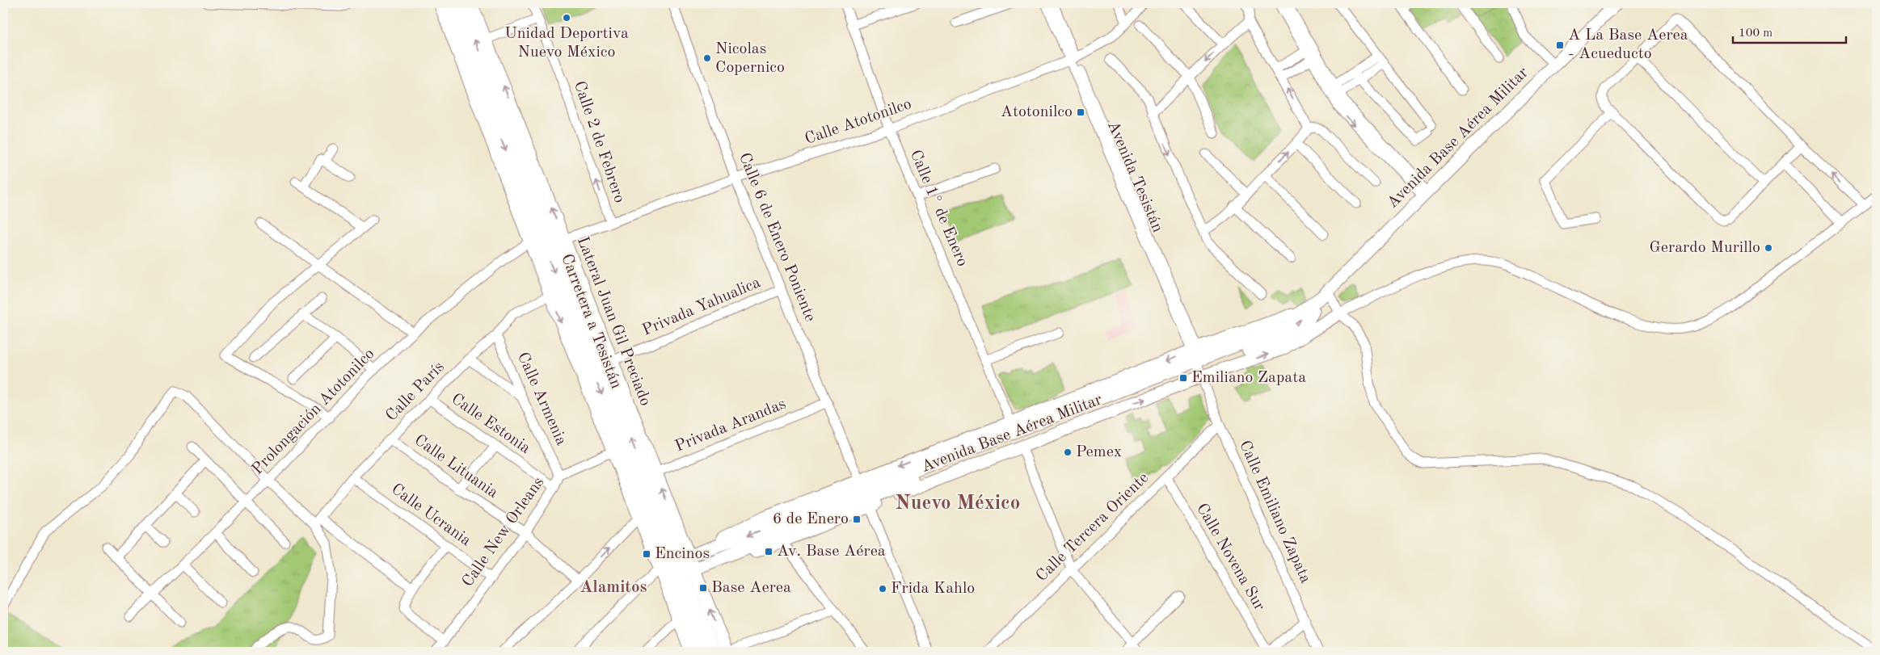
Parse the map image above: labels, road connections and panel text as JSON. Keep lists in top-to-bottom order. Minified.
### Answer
{"streets":{"main road":["Avenida Base Aérea Militar","Carretera a Tesistán","Lateral Juan Gil Preciado"],"street":["Calle Atotonilco","Calle 2 de Febrero","Avenida Tesistán","Calle 1° de Enero","Calle 6 de Enero Poniente","Privada Yahualica","Calle París","Calle Armenia","Prolongación Atotonilco","Calle Estonia","Privada Arandas","Calle Lituania","Calle Emiliano Zapata","Calle Ucrania","Calle Tercera Oriente","Calle New Orleans","Calle Novena Sur"]},"crossings":[["Calle Atotonilco","Calle 2 de Febrero"],["Calle Atotonilco","Avenida Tesistán"],["Calle Atotonilco","Calle 1° de Enero"],["Calle Atotonilco","Calle 6 de Enero Poniente"],["Calle Atotonilco","Lateral Juan Gil Preciado"],["Avenida Base Aérea Militar","Avenida Tesistán"],["Avenida Base Aérea Militar","Calle 1° de Enero"],["Avenida Base Aérea Militar","Calle 6 de Enero Poniente"],["Avenida Base Aérea Militar","Carretera a Tesistán"],["Avenida Base Aérea Militar","Lateral Juan Gil Preciado"],["Avenida Base Aérea Militar","Calle Emiliano Zapata"],["Avenida Tesistán","Calle Emiliano Zapata"],["Calle 6 de Enero Poniente","Privada Yahualica"],["Calle 6 de Enero Poniente","Privada Arandas"],["Privada Yahualica","Lateral Juan Gil Preciado"],["Carretera a Tesistán","Lateral Juan Gil Preciado"],["Carretera a Tesistán","Privada Arandas"],["Lateral Juan Gil Preciado","Calle París"],["Lateral Juan Gil Preciado","Prolongación Atotonilco"],["Lateral Juan Gil Preciado","Privada Arandas"],["Lateral Juan Gil Preciado","Calle New Orleans"],["Calle París","Calle Armenia"],["Calle París","Calle Estonia"],["Calle París","Calle Lituania"],["Calle París","Calle Ucrania"],["Calle Armenia","Calle New Orleans"],["Calle Estonia","Calle New Orleans"],["Calle Lituania","Calle New Orleans"],["Calle Emiliano Zapata","Calle Tercera Oriente"],["Calle Ucrania","Calle New Orleans"],["Calle Tercera Oriente","Calle Novena Sur"]],"one_way":["Calle 2 de Febrero"],"districts":["Nuevo México","Alamitos"],"places":{"other":["Unidad Deportiva Nuevo México","Nicolas Copernico","Gerardo Murillo","Pemex","Frida Kahlo"],"transit":["A La Base Aerea - Acueducto","Atotonilco","Emiliano Zapata","6 de Enero","Av. Base Aérea","Encinos","Base Aerea"]},"scale_bar":"100 m"}
